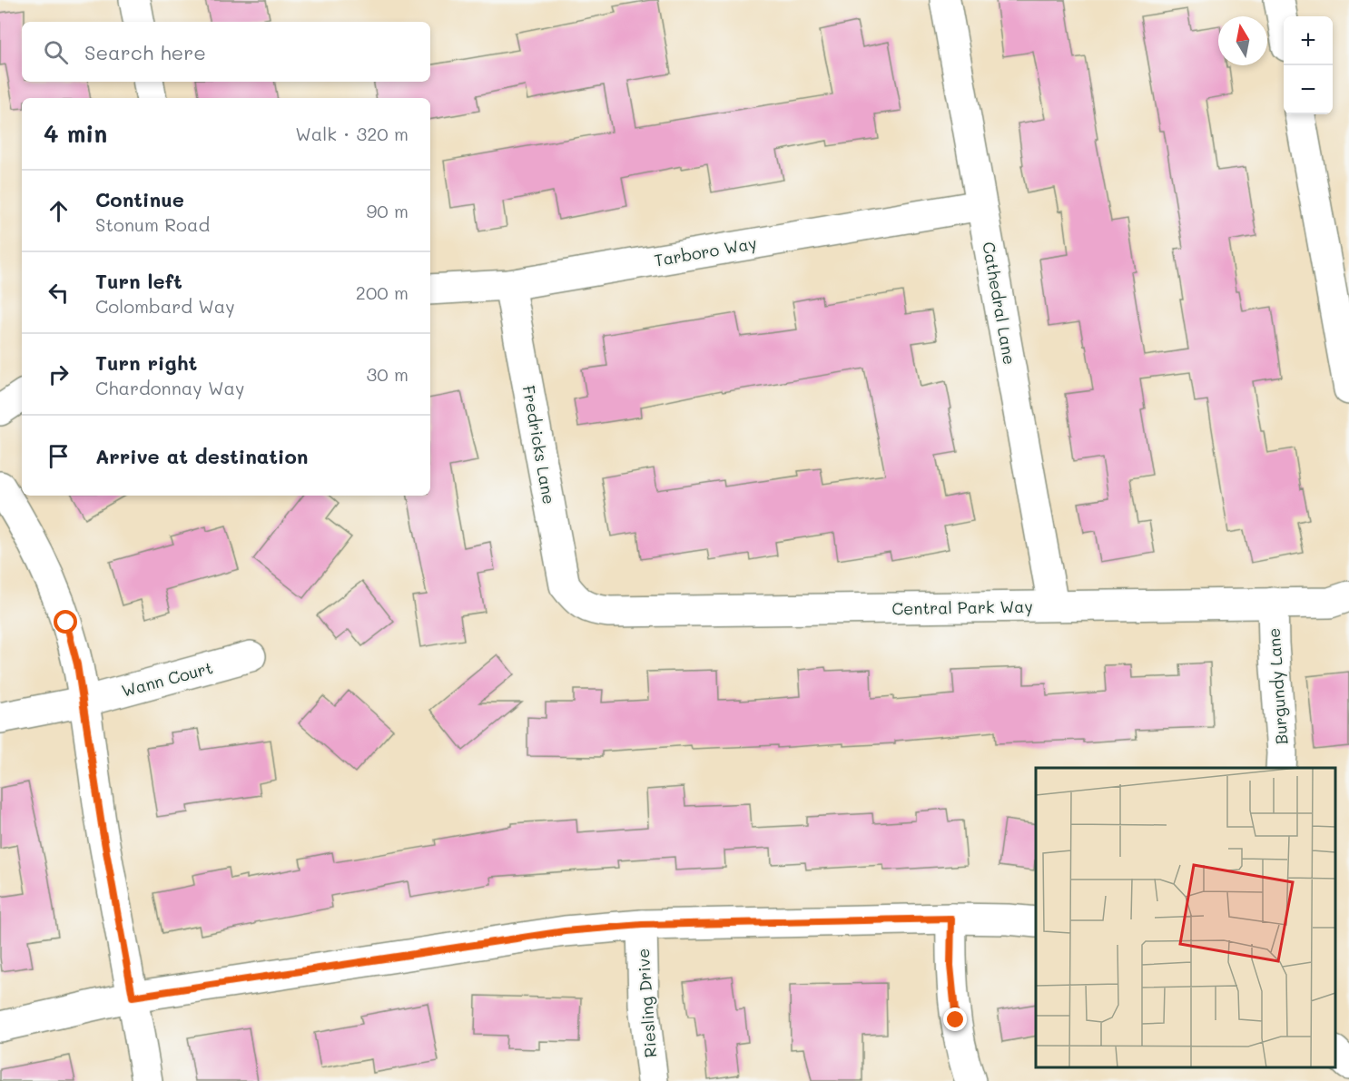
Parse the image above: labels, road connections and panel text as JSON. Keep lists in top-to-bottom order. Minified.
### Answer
{"streets":{"street":["Tarboro Way","Cathedral Lane","Fredricks Lane","Central Park Way","Wann Court","Burgundy Lane","Riesling Drive"]},"crossings":[["Tarboro Way","Cathedral Lane"],["Tarboro Way","Fredricks Lane"],["Cathedral Lane","Central Park Way"],["Fredricks Lane","Central Park Way"],["Central Park Way","Burgundy Lane"]],"north":"top","page":{"map_buttons":["+","−"],"search":"Search here","heading":["4 min","Walk · 320 m"],"list":[["Continue","Stonum Road","90 m"],["Turn left","Colombard Way","200 m"],["Turn right","Chardonnay Way","30 m"],"Arrive at destination"]}}
